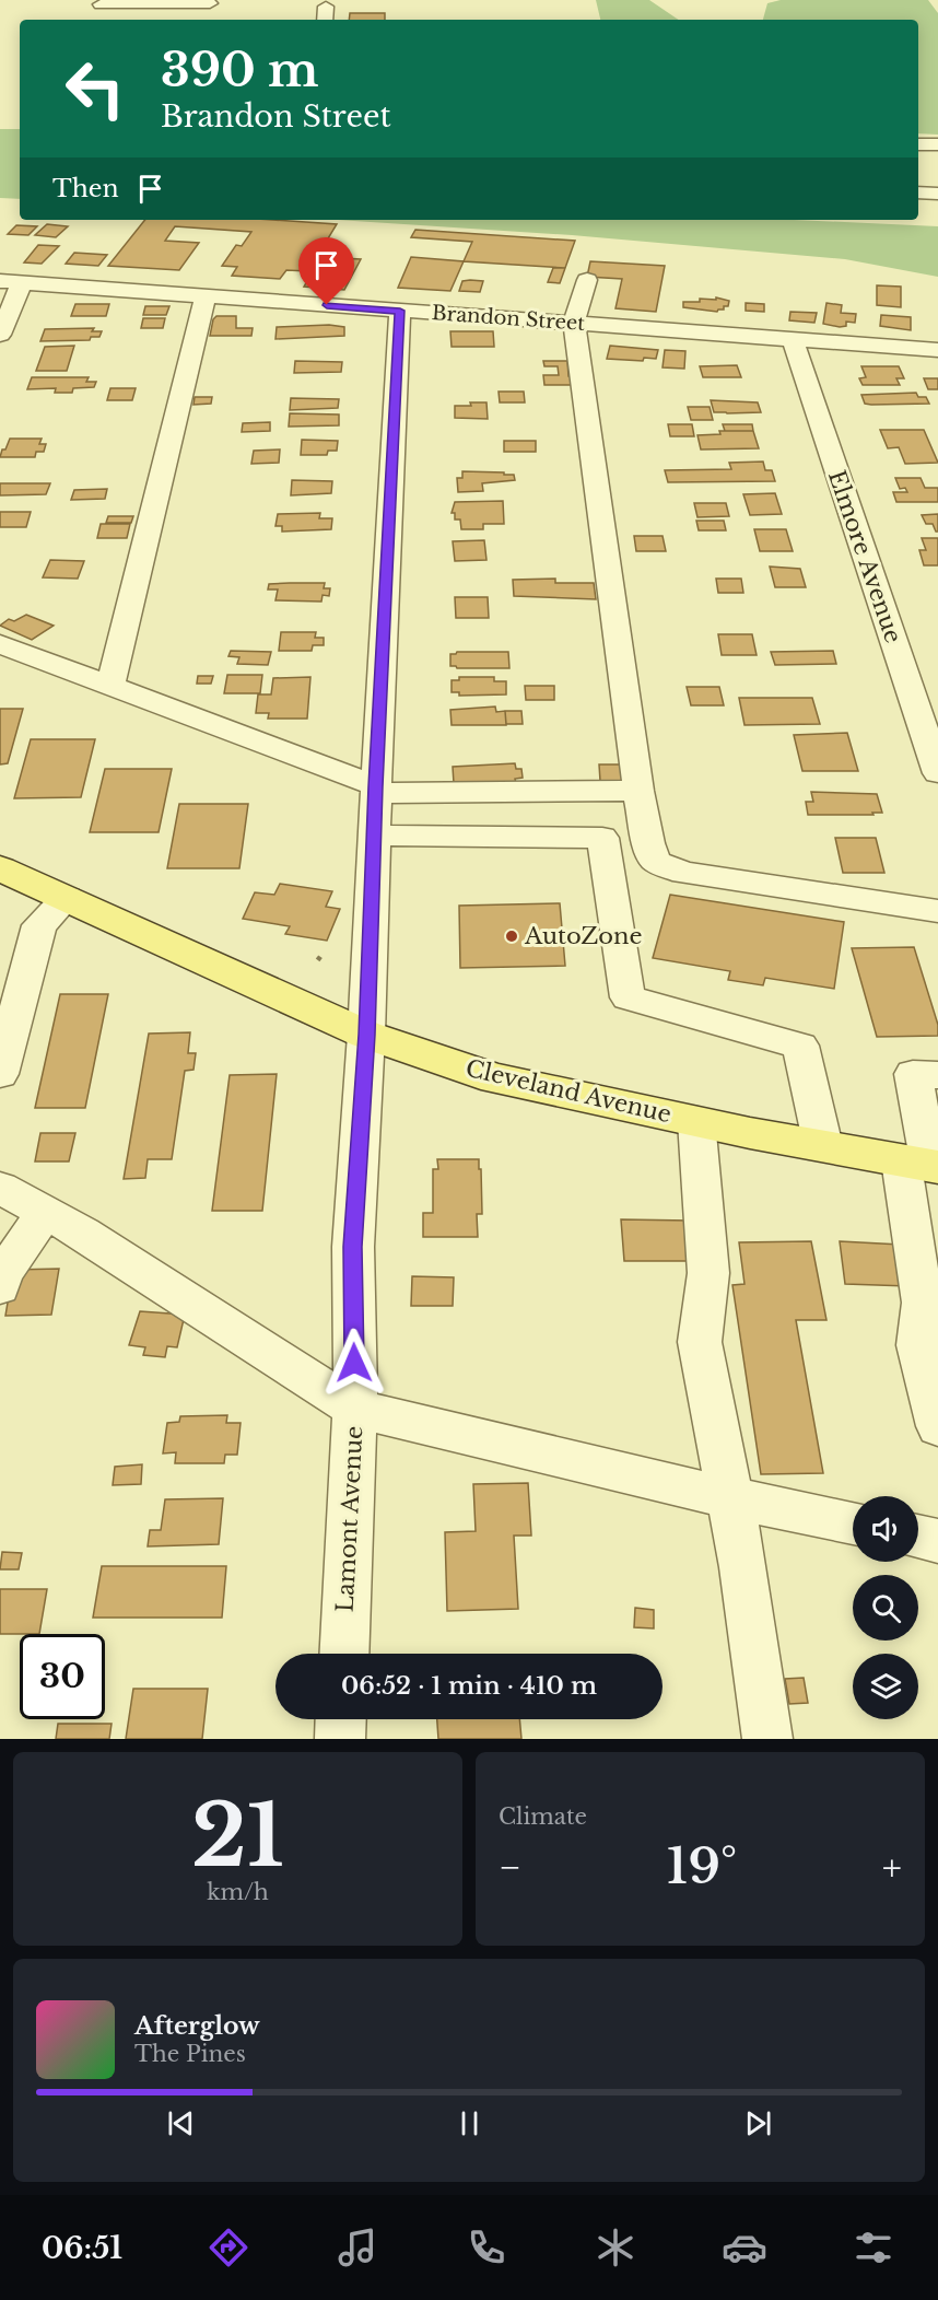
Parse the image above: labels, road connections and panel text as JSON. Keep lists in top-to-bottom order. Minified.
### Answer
{"streets":{"main road":["Cleveland Avenue"],"street":["Brandon Street","Elmore Avenue","Lamont Avenue"]},"crossings":[["Brandon Street","Elmore Avenue"],["Brandon Street","Lamont Avenue"],["Cleveland Avenue","Lamont Avenue"]],"places":["AutoZone"],"page":{"turn":["390 m","Brandon Street"],"then":"Then","limit":"30","trip":"06:52 · 1 min · 410 m","tile":[["21","km/h"],"Climate"],"heat":["−","19°","+"],"song":["Afterglow","The Pines"],"tabs":"06:51"}}
